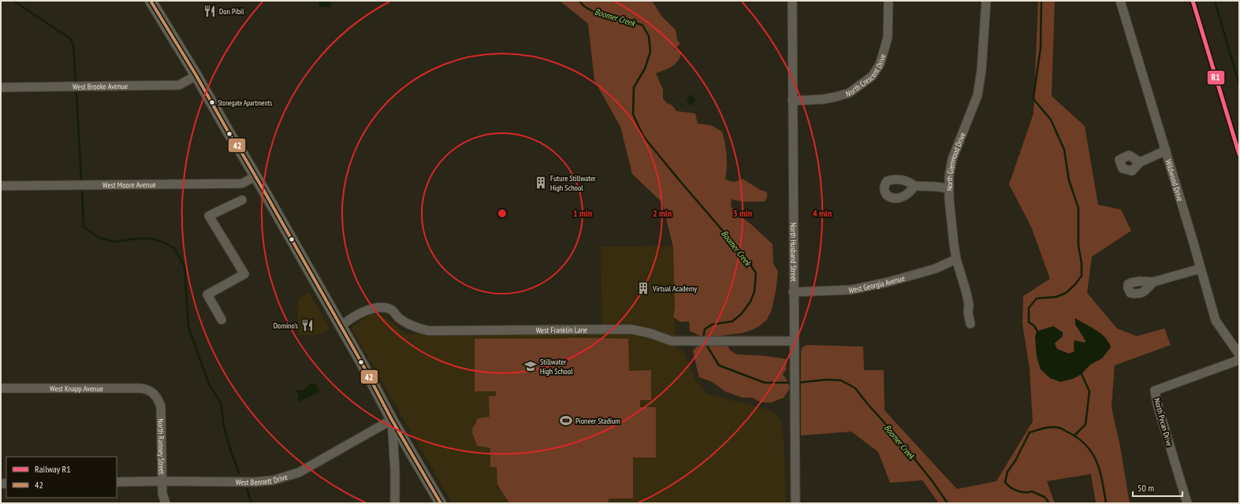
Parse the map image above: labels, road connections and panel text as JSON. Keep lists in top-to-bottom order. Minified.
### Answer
{"streets":{"street":["North Crescent Drive","West Brooke Avenue","North Glenwood Drive","Wildwood Drive","West Moore Avenue","North Husband Street","West Georgia Avenue","West Franklin Lane","West Knapp Avenue","North Pecan Drive","North Ramsey Street","West Bennett Drive"]},"crossings":[["North Crescent Drive","North Husband Street"],["North Glenwood Drive","West Georgia Avenue"],["North Husband Street","West Georgia Avenue"],["North Husband Street","West Franklin Lane"],["West Knapp Avenue","North Ramsey Street"],["North Ramsey Street","West Bennett Drive"]],"water":["Boomer Creek"],"places":{"restaurant":["Don Pibil","Domino's"],"other":["Stonegate Apartments"],"building":["Future Stillwater High School","Virtual Academy"],"school or university":["Stillwater High School"],"sports":["Pioneer Stadium"]},"lines":["rail line R1","transit line 42"],"legend":["Railway R1","42"],"scale_bar":"50 m","rings":["1 min","2 min","3 min","4 min"]}
